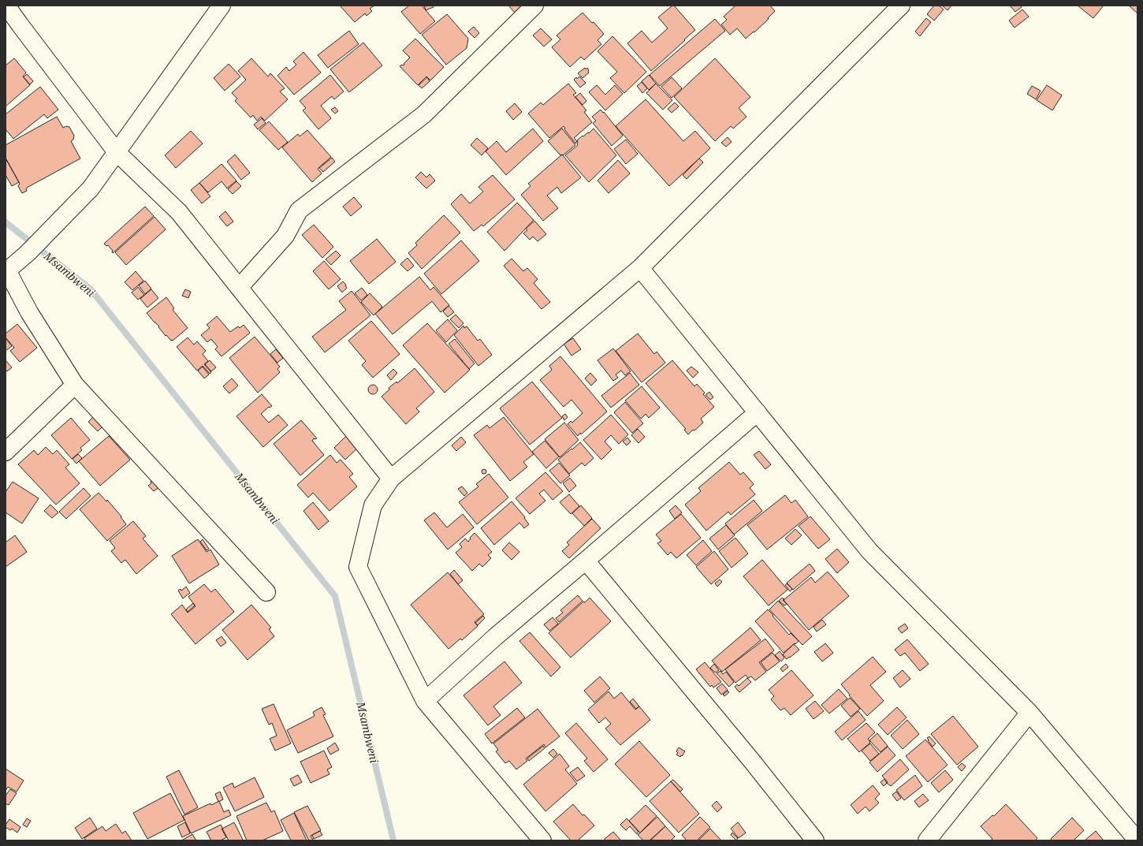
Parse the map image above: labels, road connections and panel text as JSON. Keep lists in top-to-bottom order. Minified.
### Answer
{"water":["Msambweni"]}
